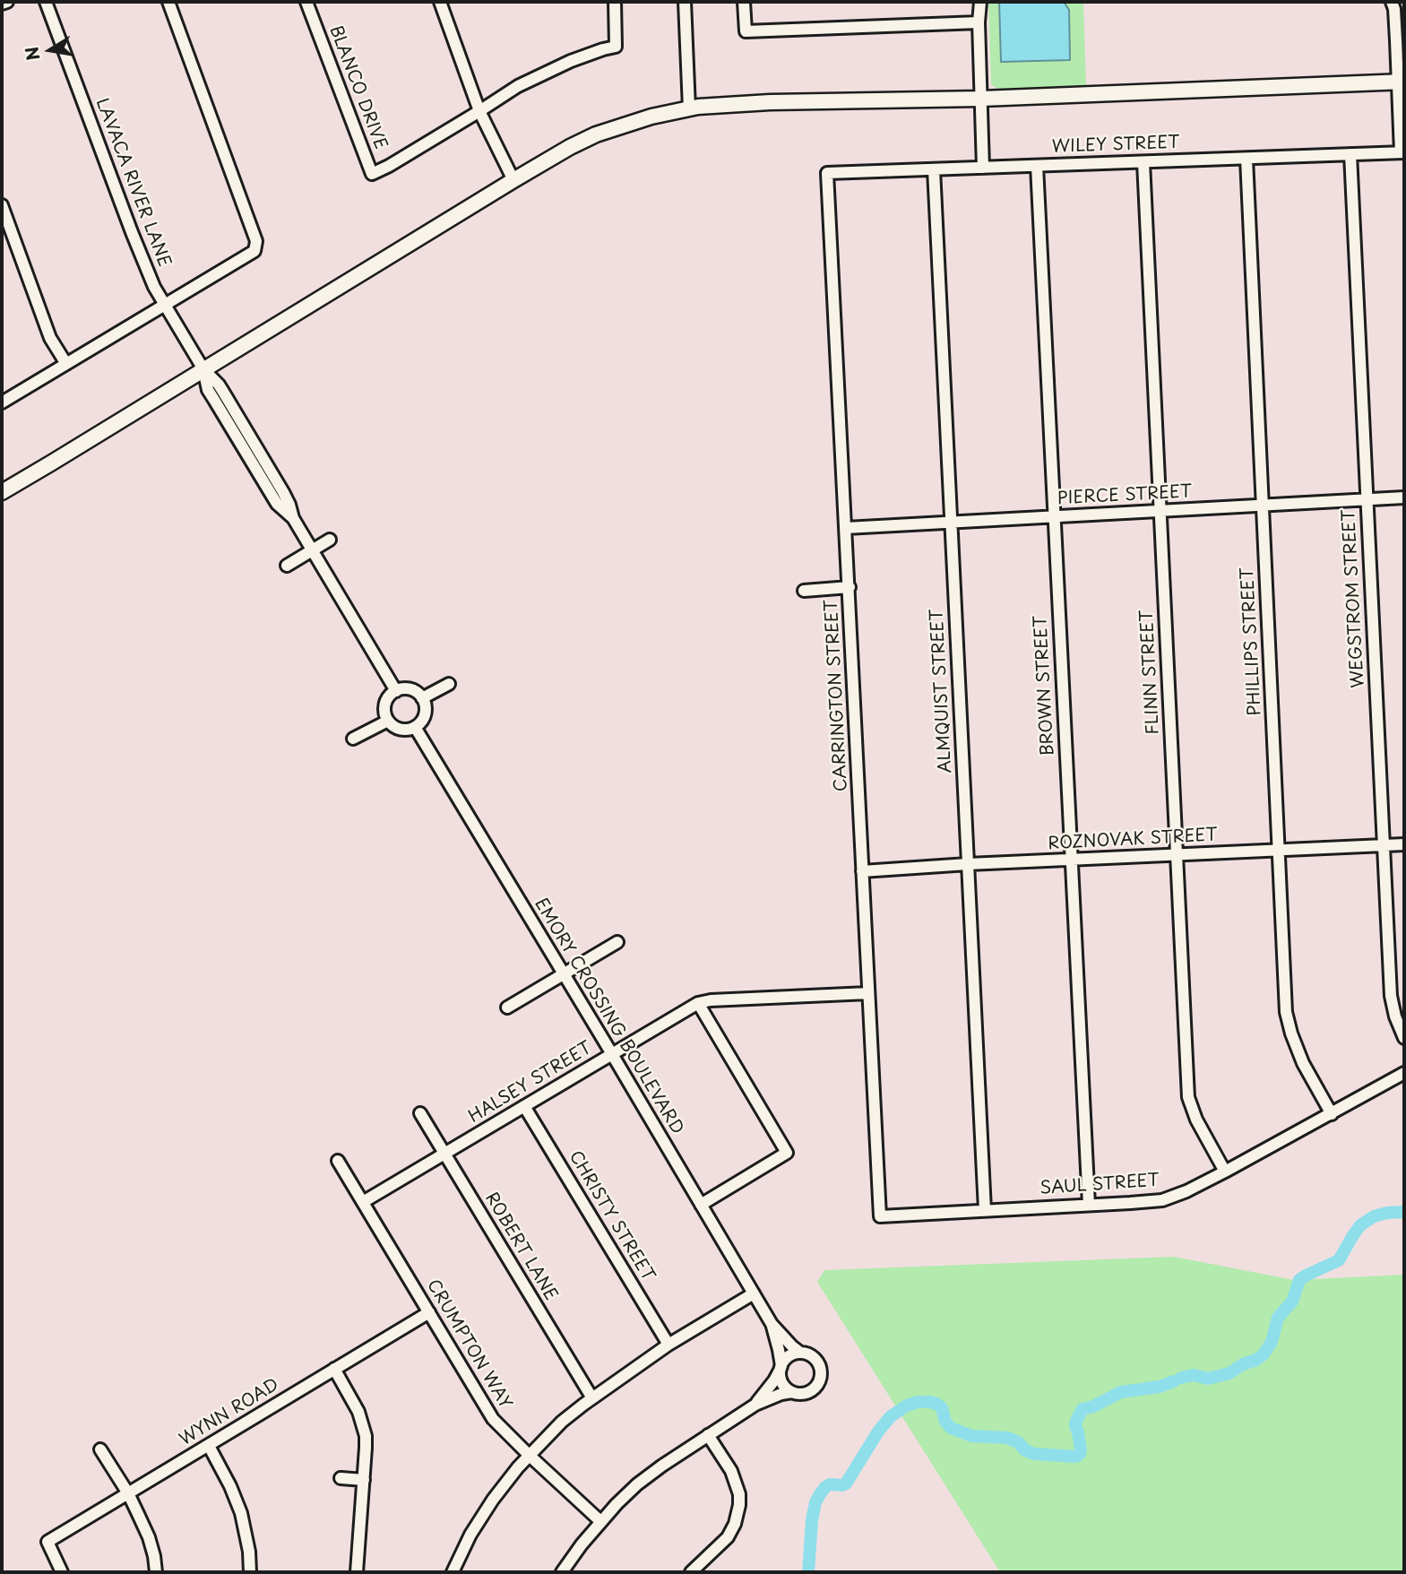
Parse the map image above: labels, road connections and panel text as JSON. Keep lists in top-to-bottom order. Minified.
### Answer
{"streets":{"street":["BLANCO DRIVE","WILEY STREET","LAVACA RIVER LANE","PIERCE STREET","WEGSTROM STREET","PHILLIPS STREET","FLINN STREET","BROWN STREET","ALMQUIST STREET","CARRINGTON STREET","ROZNOVAK STREET","EMORY CROSSING BOULEVARD","HALSEY STREET","SAUL STREET","CHRISTY STREET","ROBERT LANE","CRUMPTON WAY","WYNN ROAD"]},"crossings":[["WILEY STREET","WEGSTROM STREET"],["WILEY STREET","PHILLIPS STREET"],["WILEY STREET","FLINN STREET"],["WILEY STREET","BROWN STREET"],["WILEY STREET","ALMQUIST STREET"],["WILEY STREET","CARRINGTON STREET"],["PIERCE STREET","WEGSTROM STREET"],["PIERCE STREET","PHILLIPS STREET"],["PIERCE STREET","FLINN STREET"],["PIERCE STREET","BROWN STREET"],["PIERCE STREET","ALMQUIST STREET"],["PIERCE STREET","CARRINGTON STREET"],["WEGSTROM STREET","ROZNOVAK STREET"],["PHILLIPS STREET","ROZNOVAK STREET"],["PHILLIPS STREET","SAUL STREET"],["FLINN STREET","ROZNOVAK STREET"],["FLINN STREET","SAUL STREET"],["BROWN STREET","ROZNOVAK STREET"],["BROWN STREET","SAUL STREET"],["ALMQUIST STREET","ROZNOVAK STREET"],["ALMQUIST STREET","SAUL STREET"],["CARRINGTON STREET","ROZNOVAK STREET"],["CARRINGTON STREET","HALSEY STREET"],["CARRINGTON STREET","SAUL STREET"],["EMORY CROSSING BOULEVARD","HALSEY STREET"],["HALSEY STREET","CHRISTY STREET"],["HALSEY STREET","ROBERT LANE"],["HALSEY STREET","CRUMPTON WAY"],["CRUMPTON WAY","WYNN ROAD"]],"north":"left"}
